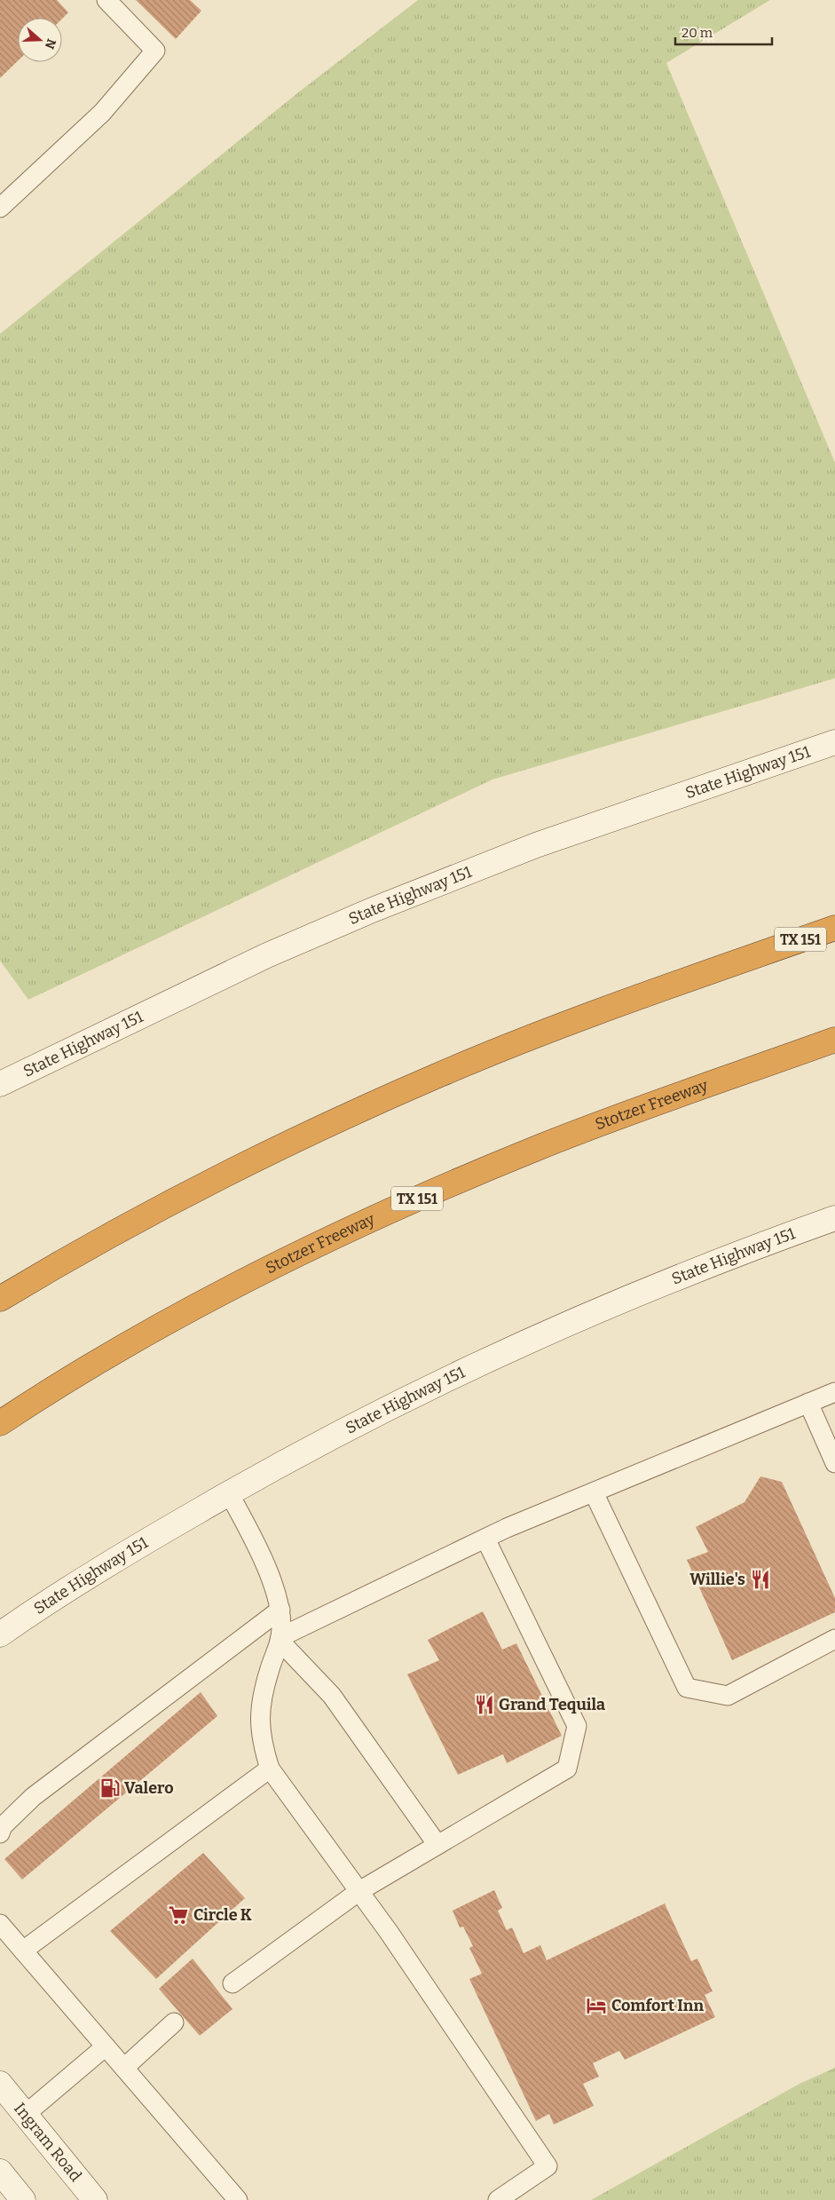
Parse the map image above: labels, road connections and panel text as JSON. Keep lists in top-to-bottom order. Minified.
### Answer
{"streets":{"highway":["TX 151","Stotzer Freeway"],"main road":["State Highway 151","Ingram Road"]},"places":{"restaurant":["Willie's","Grand Tequila"],"fuel station":["Valero"],"supermarket":["Circle K"],"hotel":["Comfort Inn"]},"scale_bar":"20 m","north":"right"}
